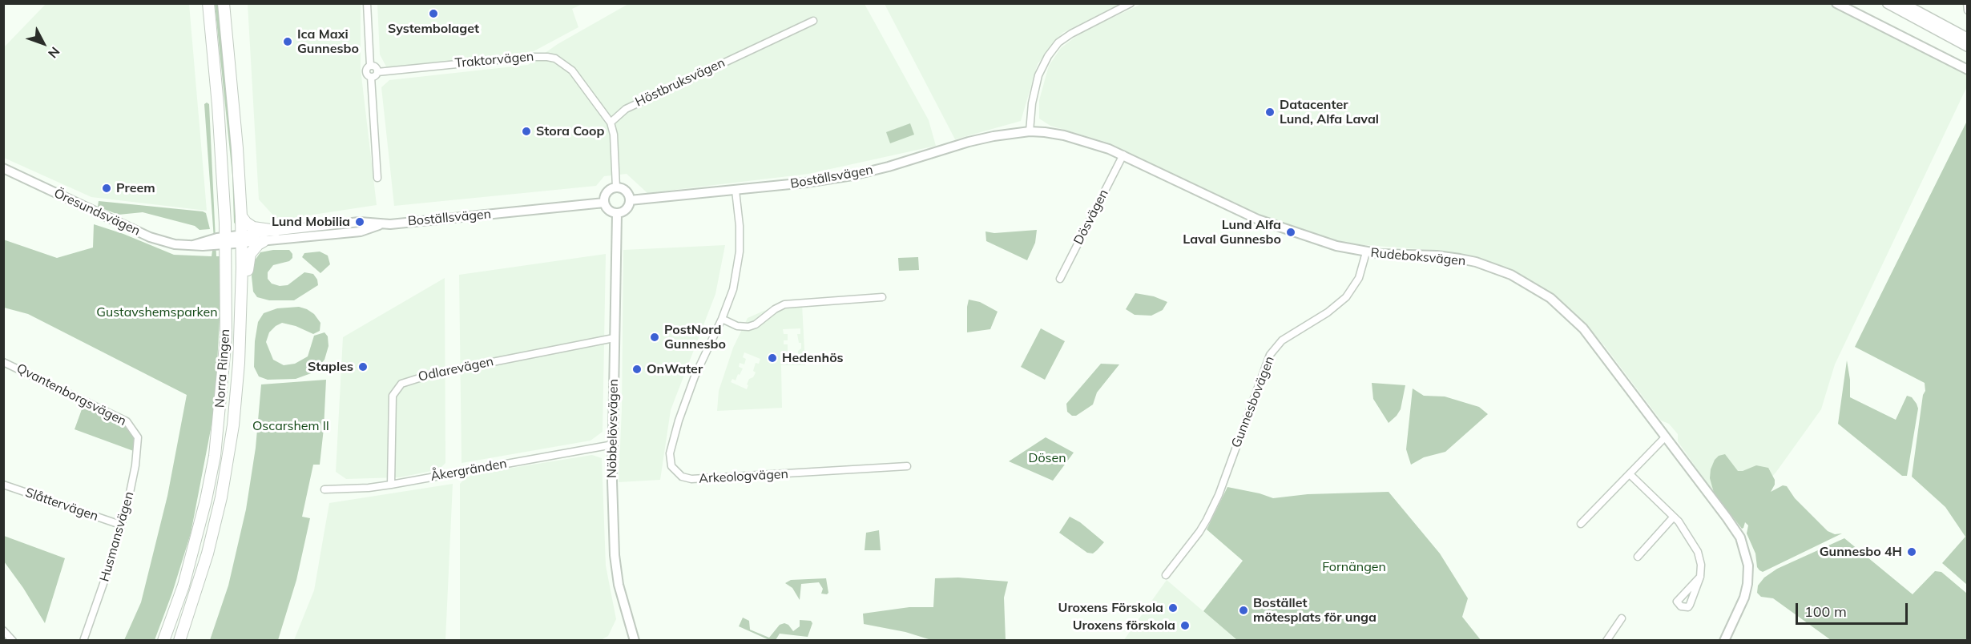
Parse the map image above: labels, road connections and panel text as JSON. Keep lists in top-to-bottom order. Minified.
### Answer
{"streets":{"main road":["Norra Ringen"],"street":["Traktorvägen","Höstbruksvägen","Boställsvägen","Öresundsvägen","Dösvägen","Rudeboksvägen","Odlarevägen","Qvantenborgsvägen","Gunnesbovägen","Nöbbelövsvägen","Åkergränden","Arkeologvägen","Slåttervägen","Husmansvägen"]},"crossings":[["Traktorvägen","Höstbruksvägen"],["Boställsvägen","Öresundsvägen"],["Boställsvägen","Rudeboksvägen"],["Boställsvägen","Norra Ringen"],["Boställsvägen","Nöbbelövsvägen"],["Boställsvägen","Arkeologvägen"],["Öresundsvägen","Norra Ringen"],["Dösvägen","Rudeboksvägen"],["Rudeboksvägen","Gunnesbovägen"],["Odlarevägen","Nöbbelövsvägen"],["Odlarevägen","Åkergränden"],["Qvantenborgsvägen","Husmansvägen"],["Nöbbelövsvägen","Åkergränden"],["Slåttervägen","Husmansvägen"]],"parks":["Gustavshemsparken","Oscarshem II","Dösen","Fornängen"],"places":["Systembolaget","Ica Maxi Gunnesbo","Datacenter Lund, Alfa Laval","Stora Coop","Preem","Lund Mobilia","Lund Alfa Laval Gunnesbo","PostNord Gunnesbo","Hedenhös","Staples","OnWater","Gunnesbo 4H","Uroxens Förskola","Bostället mötesplats för unga","Uroxens förskola"],"scale_bar":"100 m","north":"bottom right"}
